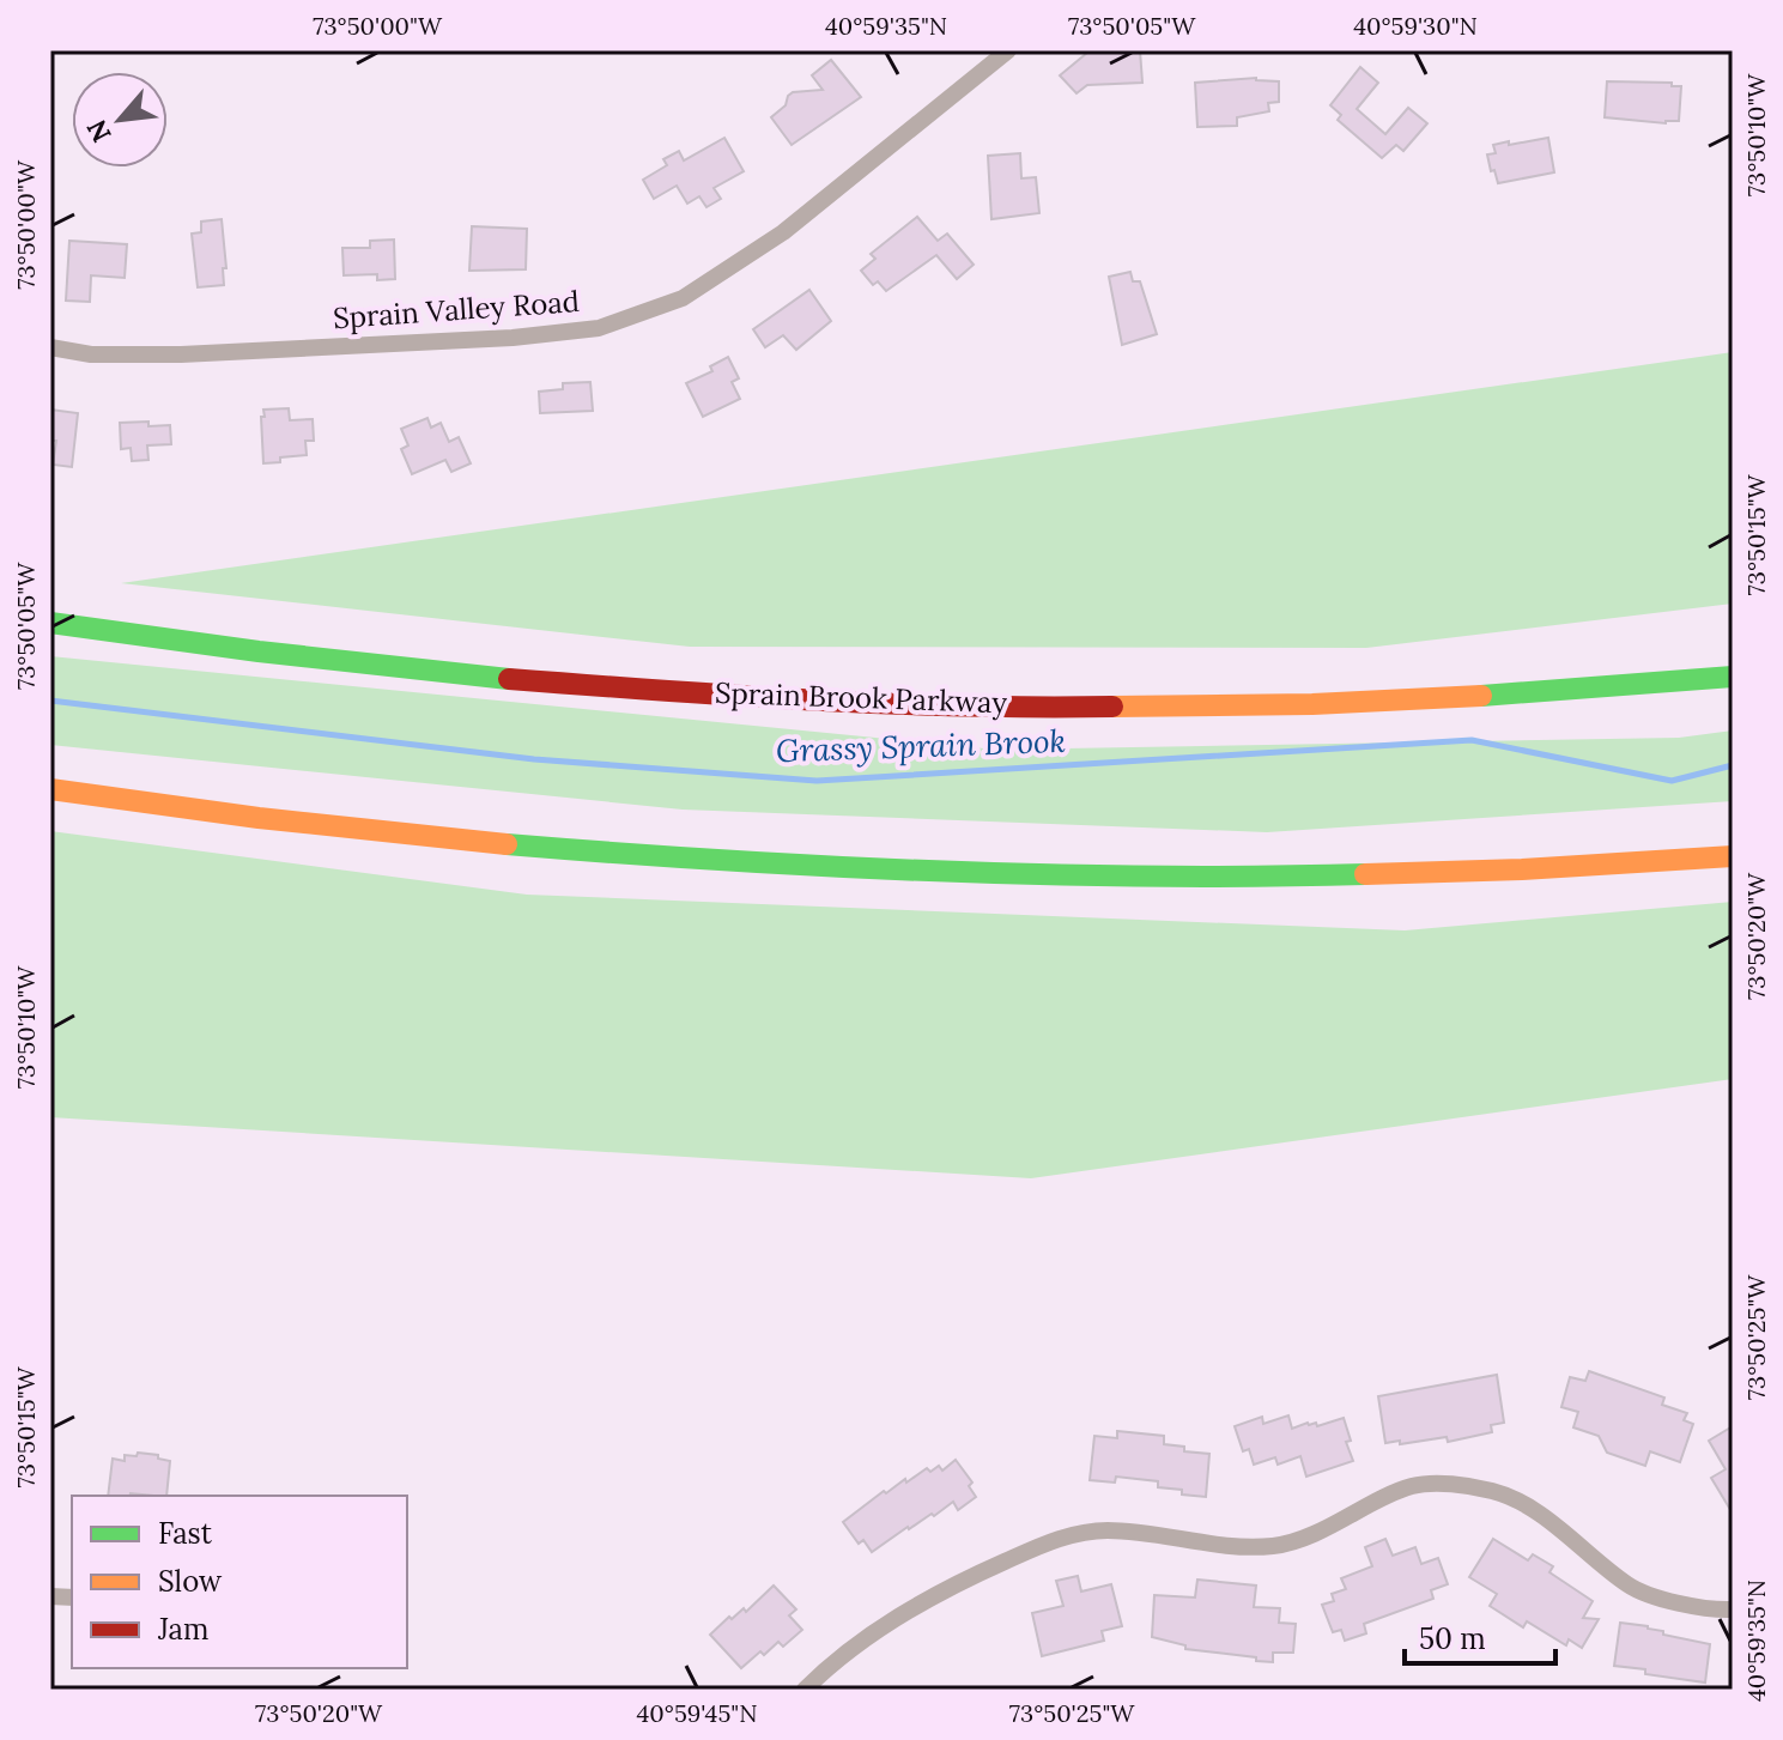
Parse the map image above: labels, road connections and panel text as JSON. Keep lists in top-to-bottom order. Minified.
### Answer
{"streets":{"highway":["Sprain Brook Parkway"],"street":["Sprain Valley Road"]},"water":["Grassy Sprain Brook"],"legend":["Fast","Slow","Jam"],"scale_bar":"50 m","north":"bottom left","coordinates":["73°50'00\"W","40°59'35\"N","73°50'05\"W","40°59'30\"N","73°50'10\"W","73°50'15\"W","73°50'20\"W","73°50'25\"W","40°59'45\"N"]}
